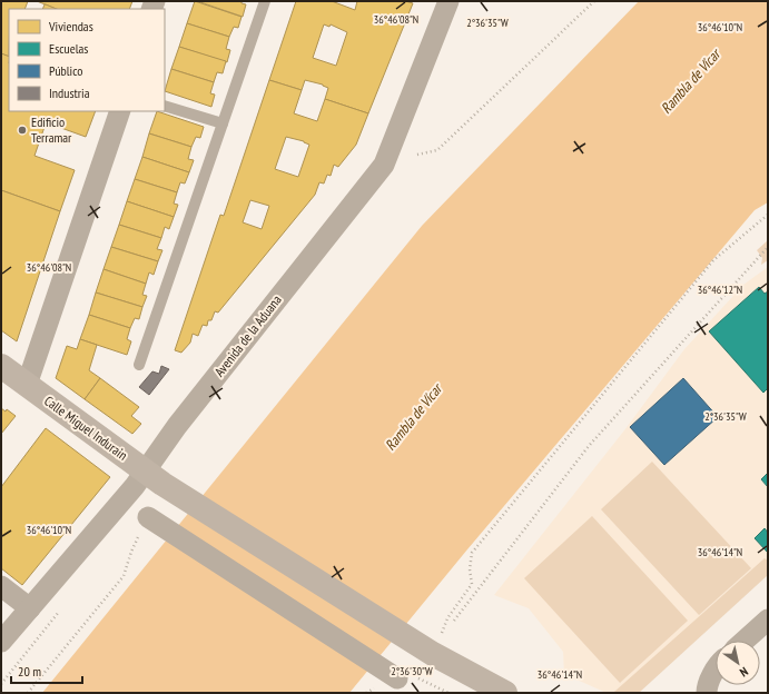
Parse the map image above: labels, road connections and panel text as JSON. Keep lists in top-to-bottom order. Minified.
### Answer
{"streets":{"street":["Avenida de la Aduana","Calle Miguel Indurain"]},"crossings":[["Avenida de la Aduana","Calle Miguel Indurain"]],"water":["Rambla de Vícar"],"places":["Edificio Terramar"],"legend":["Viviendas","Escuelas","Público","Industria"],"scale_bar":"20 m","north":"bottom right","coordinates":["36°46'08\"N","2°36'35\"W","36°46'10\"N","36°46'12\"N","36°46'14\"N","2°36'30\"W"]}
